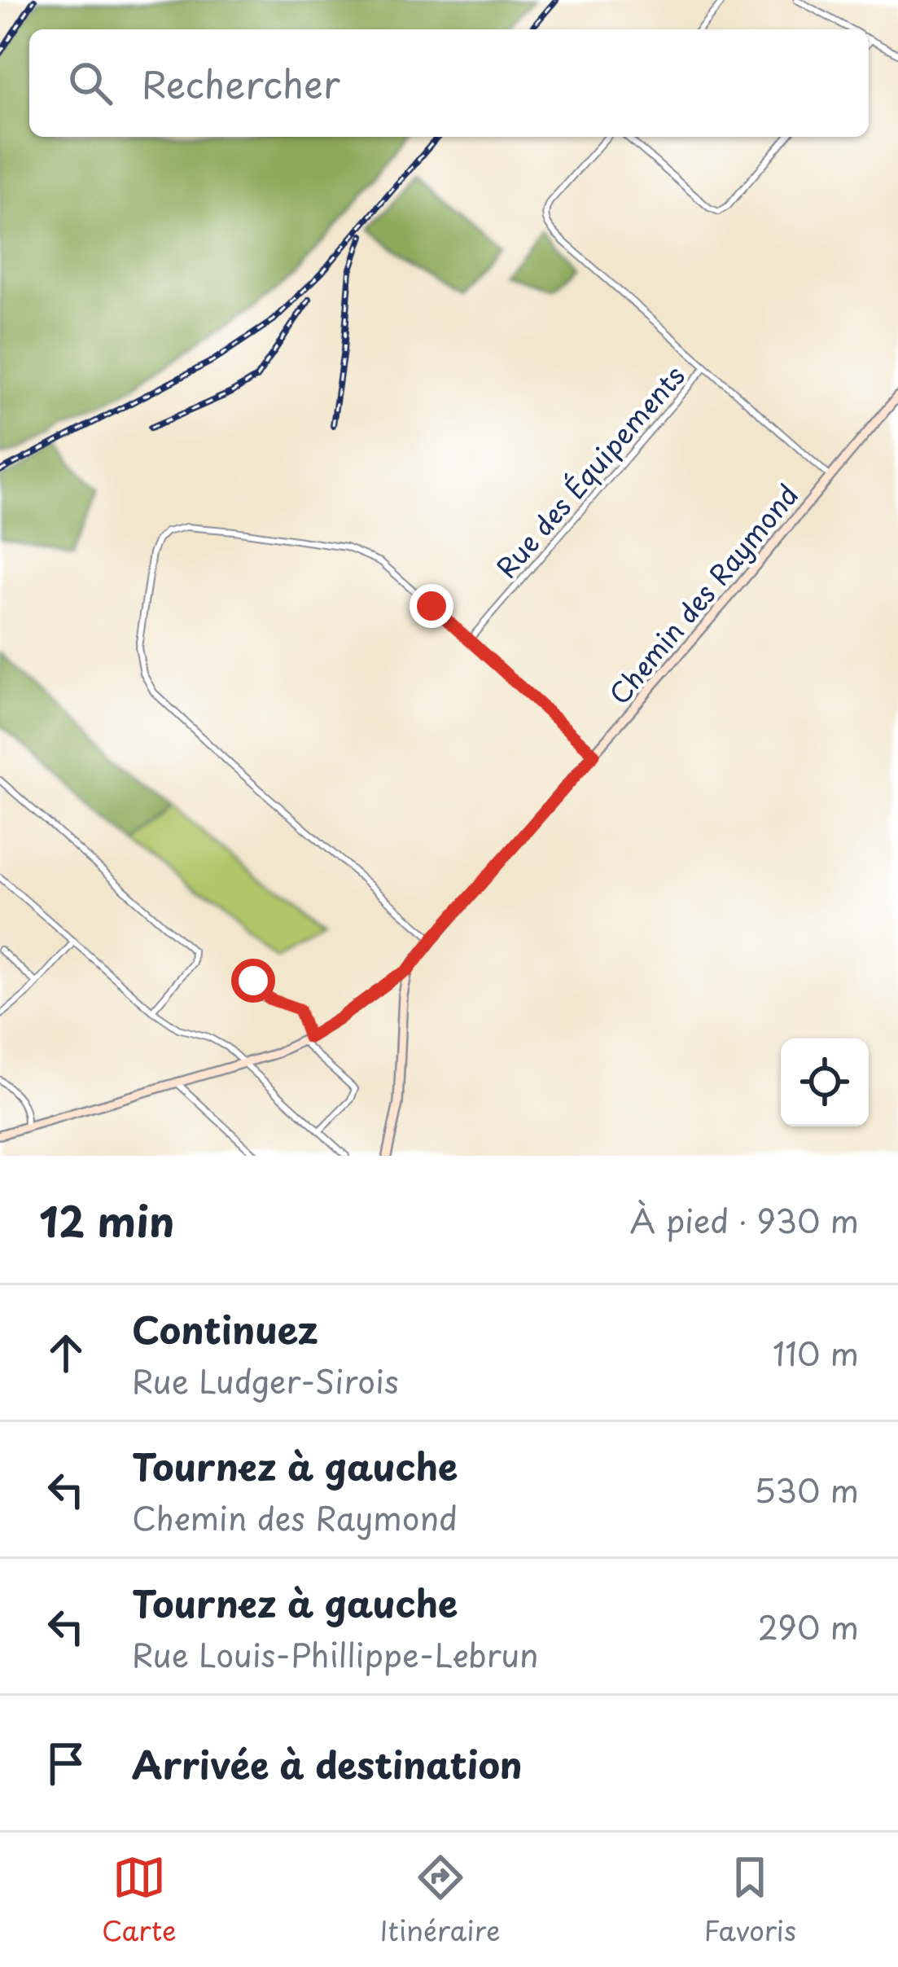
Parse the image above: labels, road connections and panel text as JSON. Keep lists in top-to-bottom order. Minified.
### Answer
{"streets":{"street":["Rue des Équipements","Chemin des Raymond"]},"crossings":[["Rue des Équipements","Chemin des Raymond"]],"page":{"search":"Rechercher","heading":["12 min","À pied · 930 m"],"list":[["Continuez","Rue Ludger-Sirois","110 m"],["Tournez à gauche","Chemin des Raymond","530 m"],["Tournez à gauche","Rue Louis-Phillippe-Lebrun","290 m"],"Arrivée à destination"],"nav":["Carte","Itinéraire","Favoris"]}}
